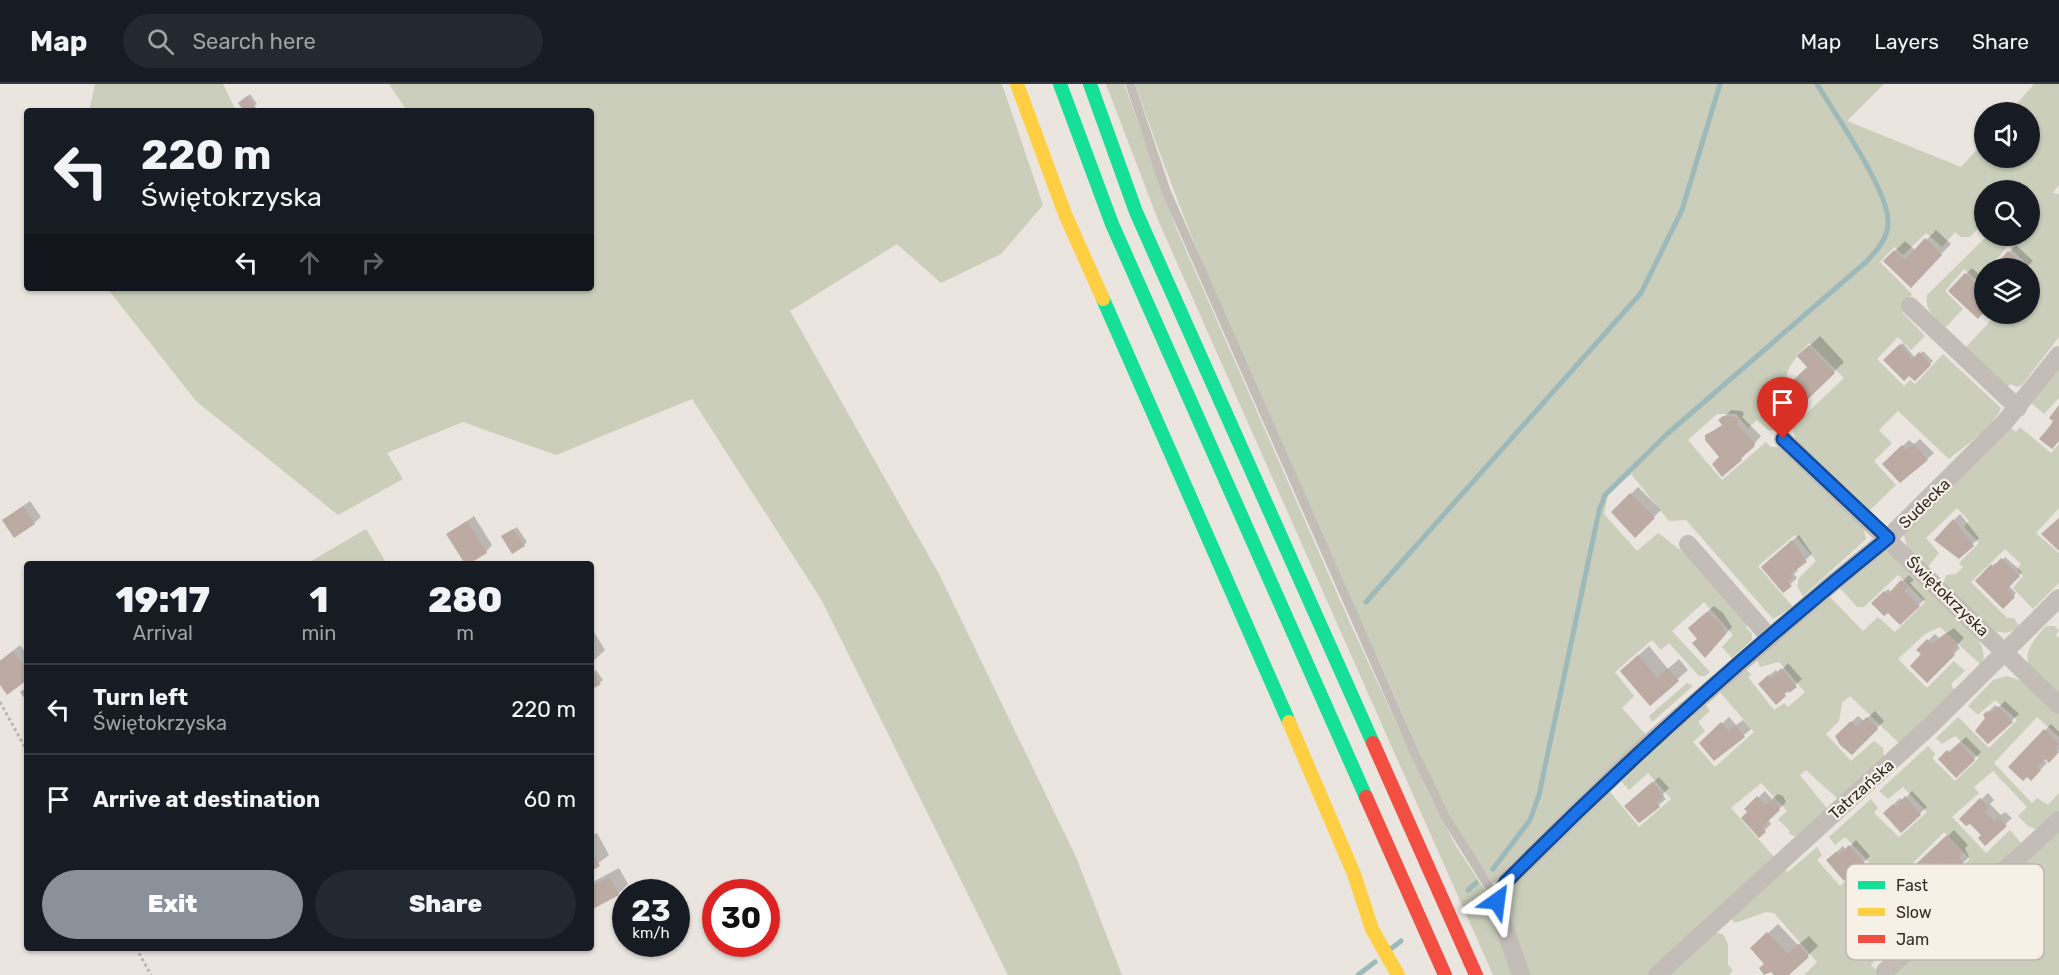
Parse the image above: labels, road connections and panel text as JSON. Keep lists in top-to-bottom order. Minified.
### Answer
{"streets":{"street":["Sudecka","Świętokrzyska","Tatrzańska"]},"crossings":[["Sudecka","Świętokrzyska"],["Świętokrzyska","Tatrzańska"]],"legend":["Fast","Slow","Jam"],"page":{"header":"Map","search":"Search here","nav":["Map","Layers","Share"],"turn":["220 m","Świętokrzyska"],"eta":["19:17","Arrival","1","min","280","m"],"list":[{"name":"Turn left","note":"Świętokrzyska","value":"220 m"},{"name":"Arrive at destination","value":"60 m"}],"buttons":["Exit","Share"],"speed":"23 km/h","limit":"30"}}
